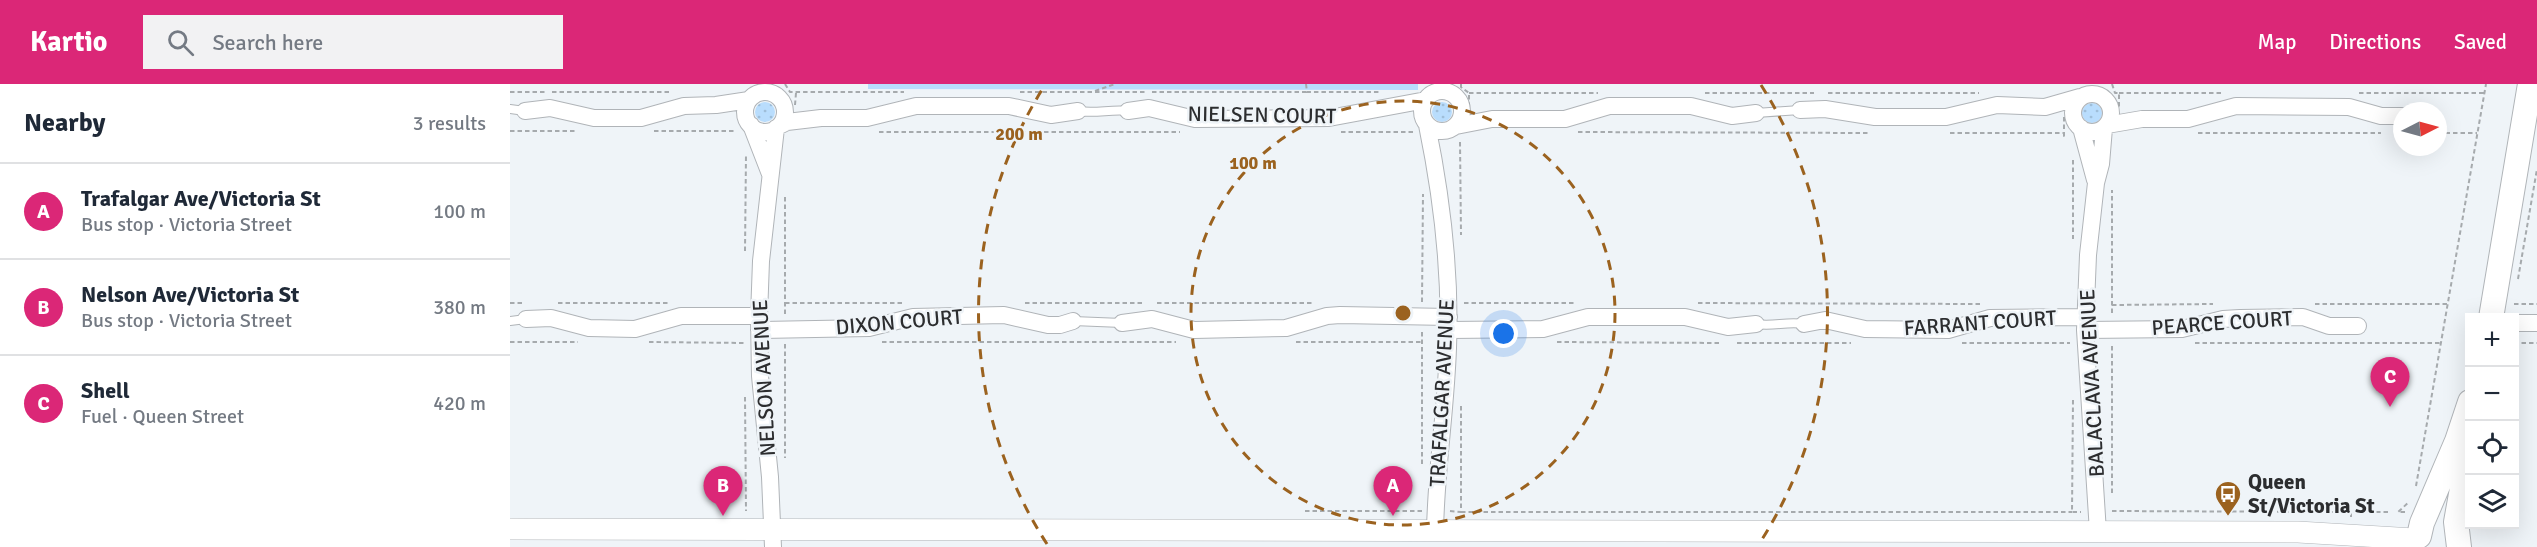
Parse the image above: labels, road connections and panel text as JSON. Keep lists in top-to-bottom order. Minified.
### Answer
{"streets":{"street":["NIELSEN COURT","DIXON COURT","FARRANT COURT","PEARCE COURT","NELSON AVENUE","BALACLAVA AVENUE","TRAFALGAR AVENUE"]},"crossings":[["NIELSEN COURT","TRAFALGAR AVENUE"],["DIXON COURT","NELSON AVENUE"],["FARRANT COURT","PEARCE COURT"],["FARRANT COURT","BALACLAVA AVENUE"],["PEARCE COURT","BALACLAVA AVENUE"]],"places":{"bus stop":["Queen St/Victoria St"]},"north":"right","page":{"header":"Kartio","search":"Search here","nav":["Map","Directions","Saved"],"heading":["Nearby","3 results"],"list":[{"mark":"A","name":"Trafalgar Ave/Victoria St","note":"Bus stop · Victoria Street","value":"100 m"},{"mark":"B","name":"Nelson Ave/Victoria St","note":"Bus stop · Victoria Street","value":"380 m"},{"mark":"C","name":"Shell","note":"Fuel · Queen Street","value":"420 m"}],"map_buttons":["+","−"],"pins":["C","A","B"]},"rings":["200 m","100 m"]}
